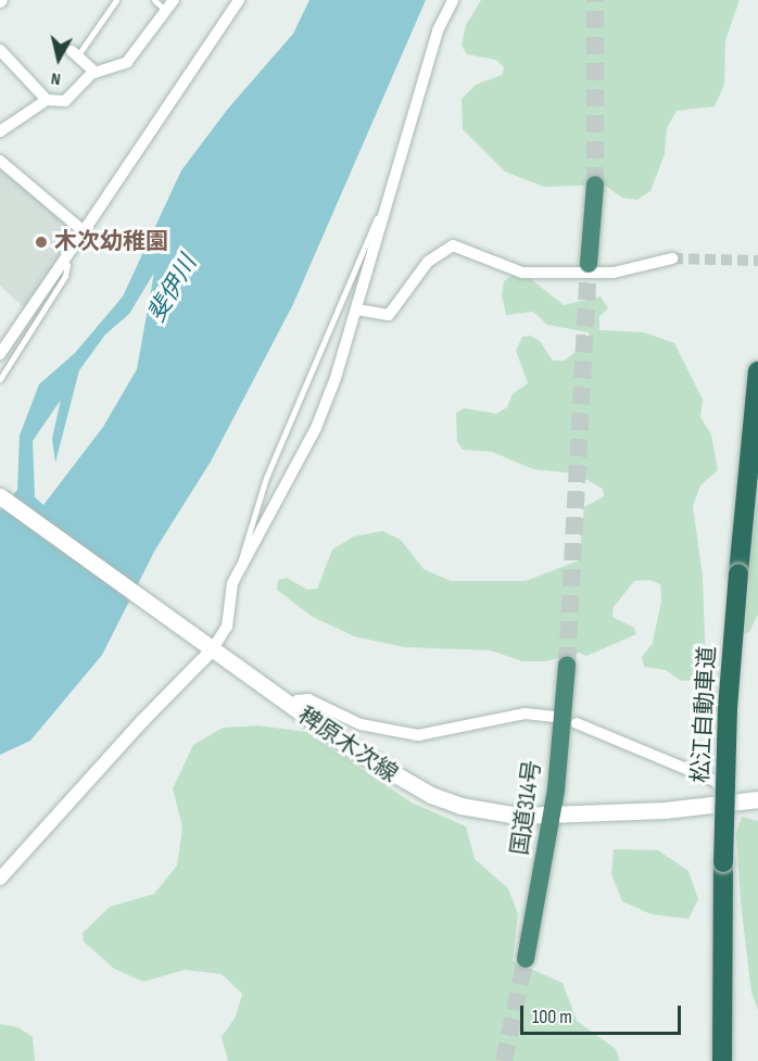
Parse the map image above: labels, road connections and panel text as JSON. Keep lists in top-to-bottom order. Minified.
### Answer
{"streets":{"highway":["松江自動車道","国道314号"],"main road":["稗原木次線"]},"crossings":[["稗原木次線","国道314号"]],"water":["斐伊川"],"places":["木次幼稚園"],"scale_bar":"100 m","north":"bottom"}
